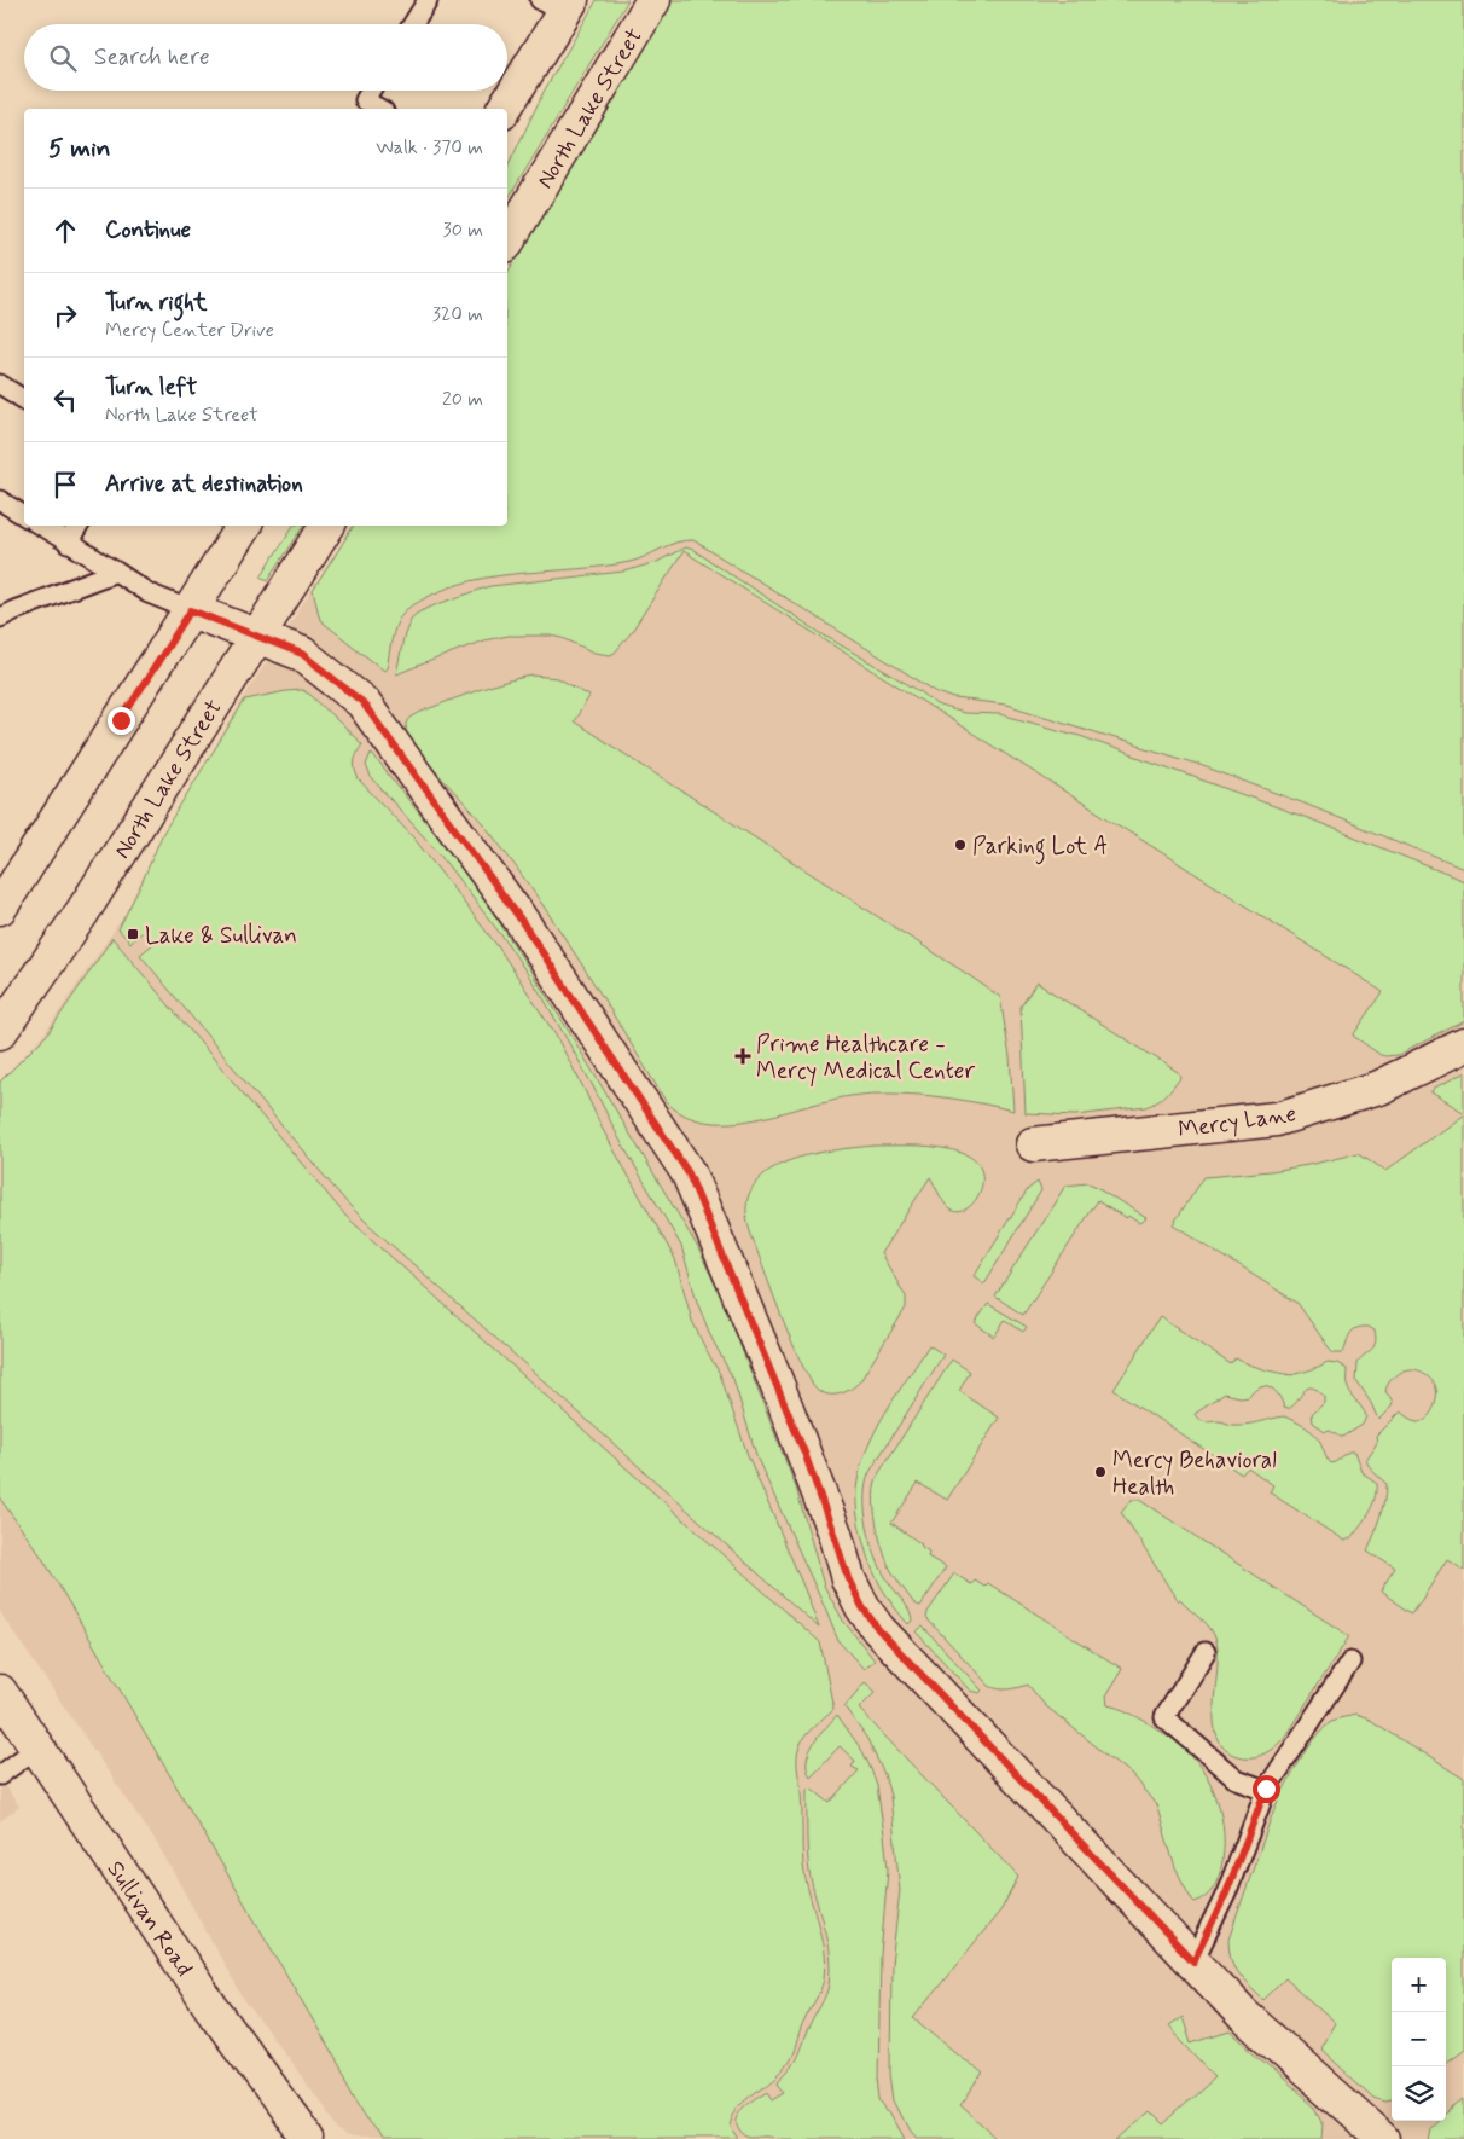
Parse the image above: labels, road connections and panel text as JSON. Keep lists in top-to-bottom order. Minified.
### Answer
{"streets":{"street":["North Lake Street","Mercy Lane","Sullivan Road"]},"places":{"other":["Parking Lot A","Mercy Behavioral Health"],"transit":["Lake & Sullivan"],"health":["Prime Healthcare - Mercy Medical Center"]},"page":{"search":"Search here","heading":["5 min","Walk · 370 m"],"list":[["Continue","30 m"],["Turn right","Mercy Center Drive","320 m"],["Turn left","North Lake Street","20 m"],"Arrive at destination"],"map_buttons":["+","−"]}}
